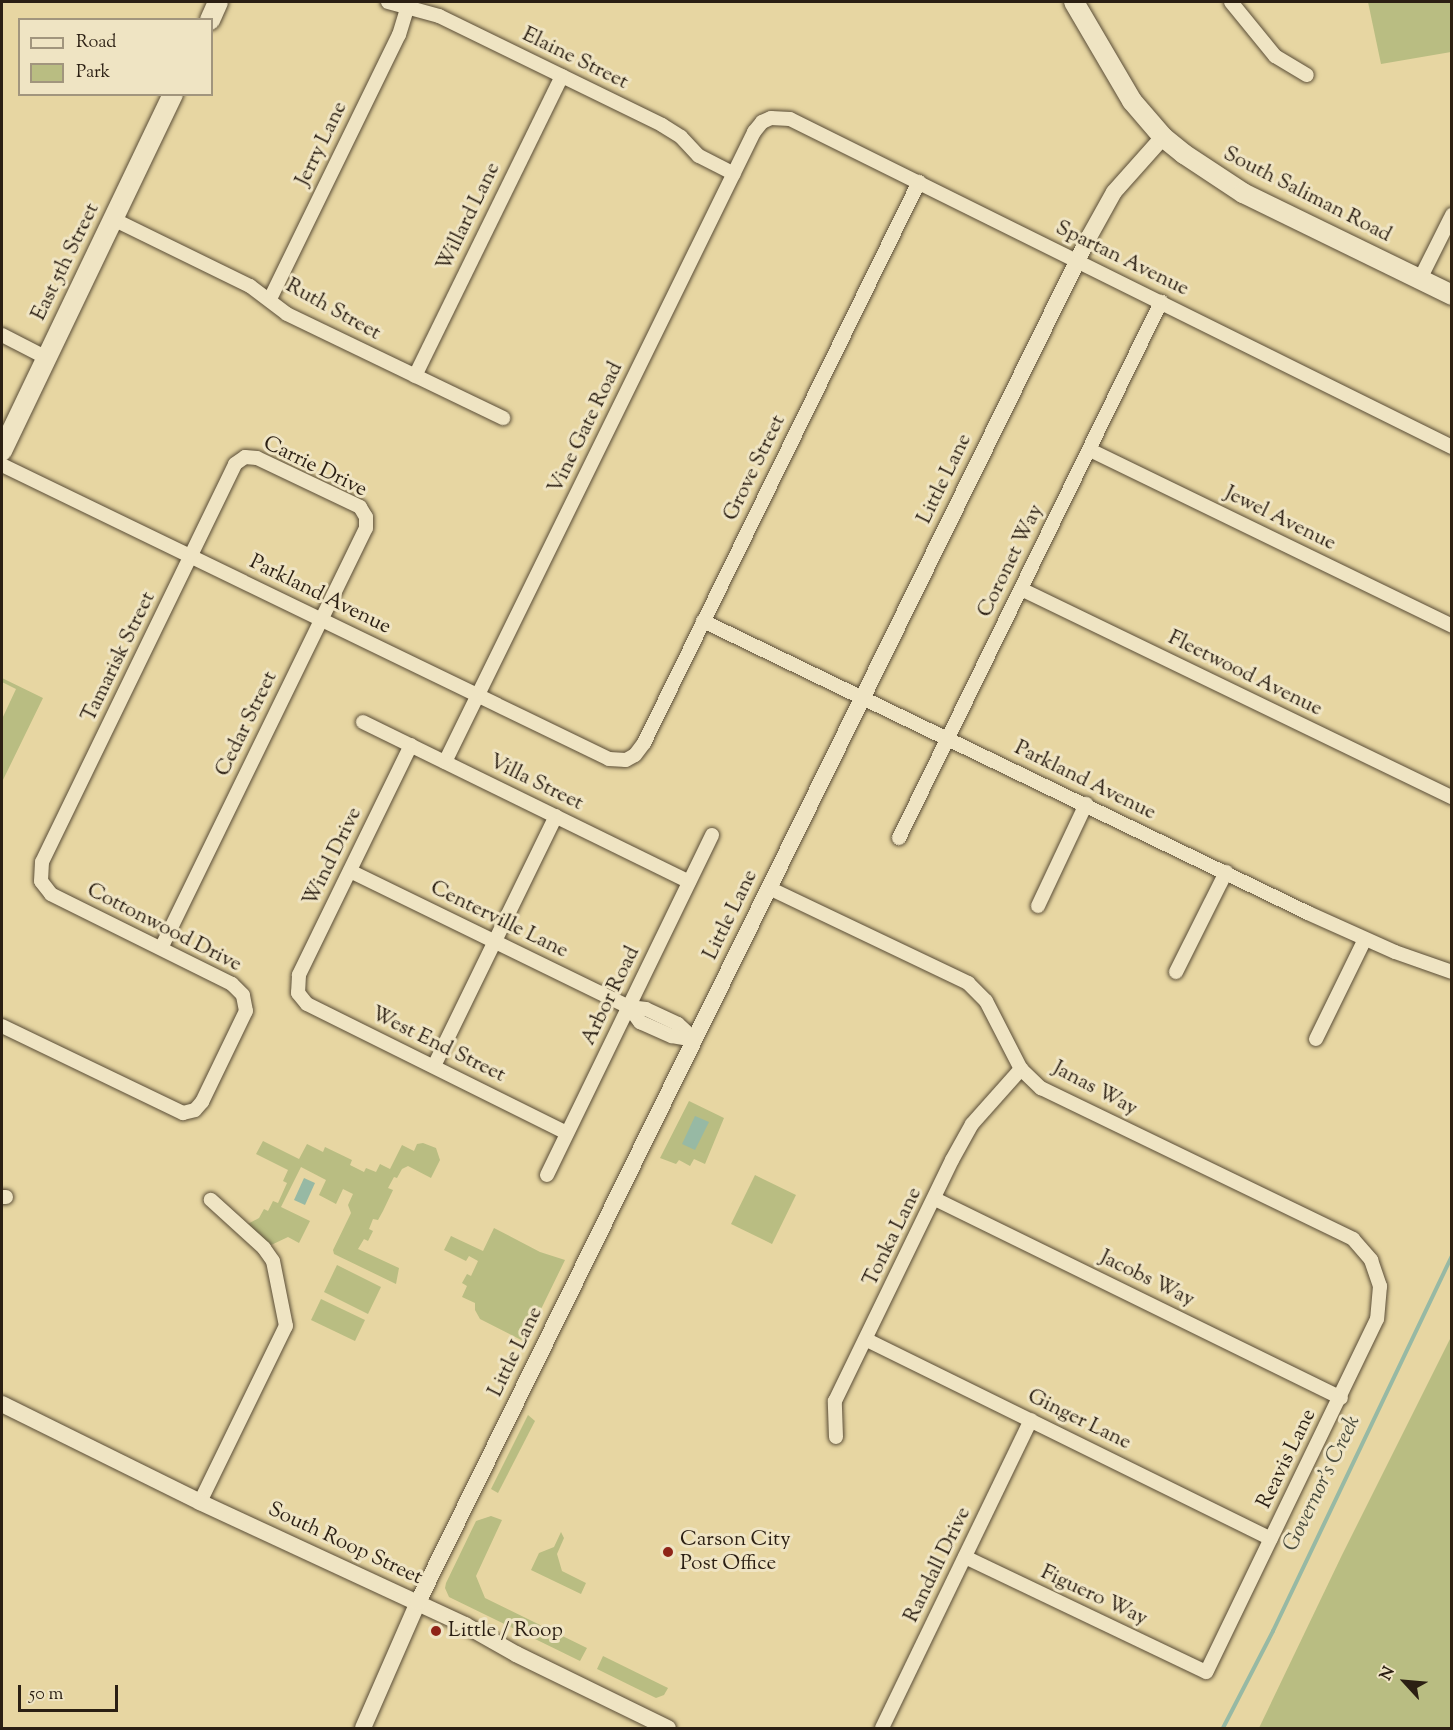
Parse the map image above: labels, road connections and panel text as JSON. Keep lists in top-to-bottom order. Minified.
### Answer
{"streets":{"main road":["South Saliman Road","East 5th Street"],"street":["Elaine Street","Jerry Lane","Willard Lane","Spartan Avenue","Ruth Street","Vine Gate Road","Carrie Drive","Grove Street","Little Lane","Jewel Avenue","Coronet Way","Parkland Avenue","Tamarisk Street","Fleetwood Avenue","Cedar Street","Villa Street","Wind Drive","Centerville Lane","Cottonwood Drive","Arbor Road","West End Street","Janas Way","Tonka Lane","Jacobs Way","Ginger Lane","Reavis Lane","South Roop Street","Randall Drive","Figuero Way"]},"crossings":[["Elaine Street","Jerry Lane"],["Elaine Street","Willard Lane"],["Elaine Street","Vine Gate Road"],["Jerry Lane","Ruth Street"],["South Saliman Road","Little Lane"],["Willard Lane","Ruth Street"],["Spartan Avenue","Vine Gate Road"],["Spartan Avenue","Grove Street"],["Spartan Avenue","Little Lane"],["Spartan Avenue","Coronet Way"],["East 5th Street","Ruth Street"],["Vine Gate Road","Parkland Avenue"],["Vine Gate Road","Villa Street"],["Carrie Drive","Tamarisk Street"],["Carrie Drive","Cedar Street"],["Grove Street","Parkland Avenue"],["Little Lane","Parkland Avenue"],["Little Lane","Centerville Lane"],["Little Lane","Janas Way"],["Little Lane","South Roop Street"],["Jewel Avenue","Coronet Way"],["Coronet Way","Parkland Avenue"],["Coronet Way","Fleetwood Avenue"],["Parkland Avenue","Tamarisk Street"],["Parkland Avenue","Cedar Street"],["Tamarisk Street","Cottonwood Drive"],["Cedar Street","Cottonwood Drive"],["Villa Street","Wind Drive"],["Villa Street","Arbor Road"],["Wind Drive","Centerville Lane"],["Wind Drive","West End Street"],["Centerville Lane","Arbor Road"],["Arbor Road","West End Street"],["Janas Way","Tonka Lane"],["Janas Way","Reavis Lane"],["Tonka Lane","Jacobs Way"],["Tonka Lane","Ginger Lane"],["Jacobs Way","Reavis Lane"],["Ginger Lane","Reavis Lane"],["Ginger Lane","Randall Drive"],["Reavis Lane","Figuero Way"],["Randall Drive","Figuero Way"]],"water":["Governor's Creek"],"places":["Carson City Post Office","Little / Roop"],"legend":["Road","Park"],"scale_bar":"50 m","north":"top left"}
